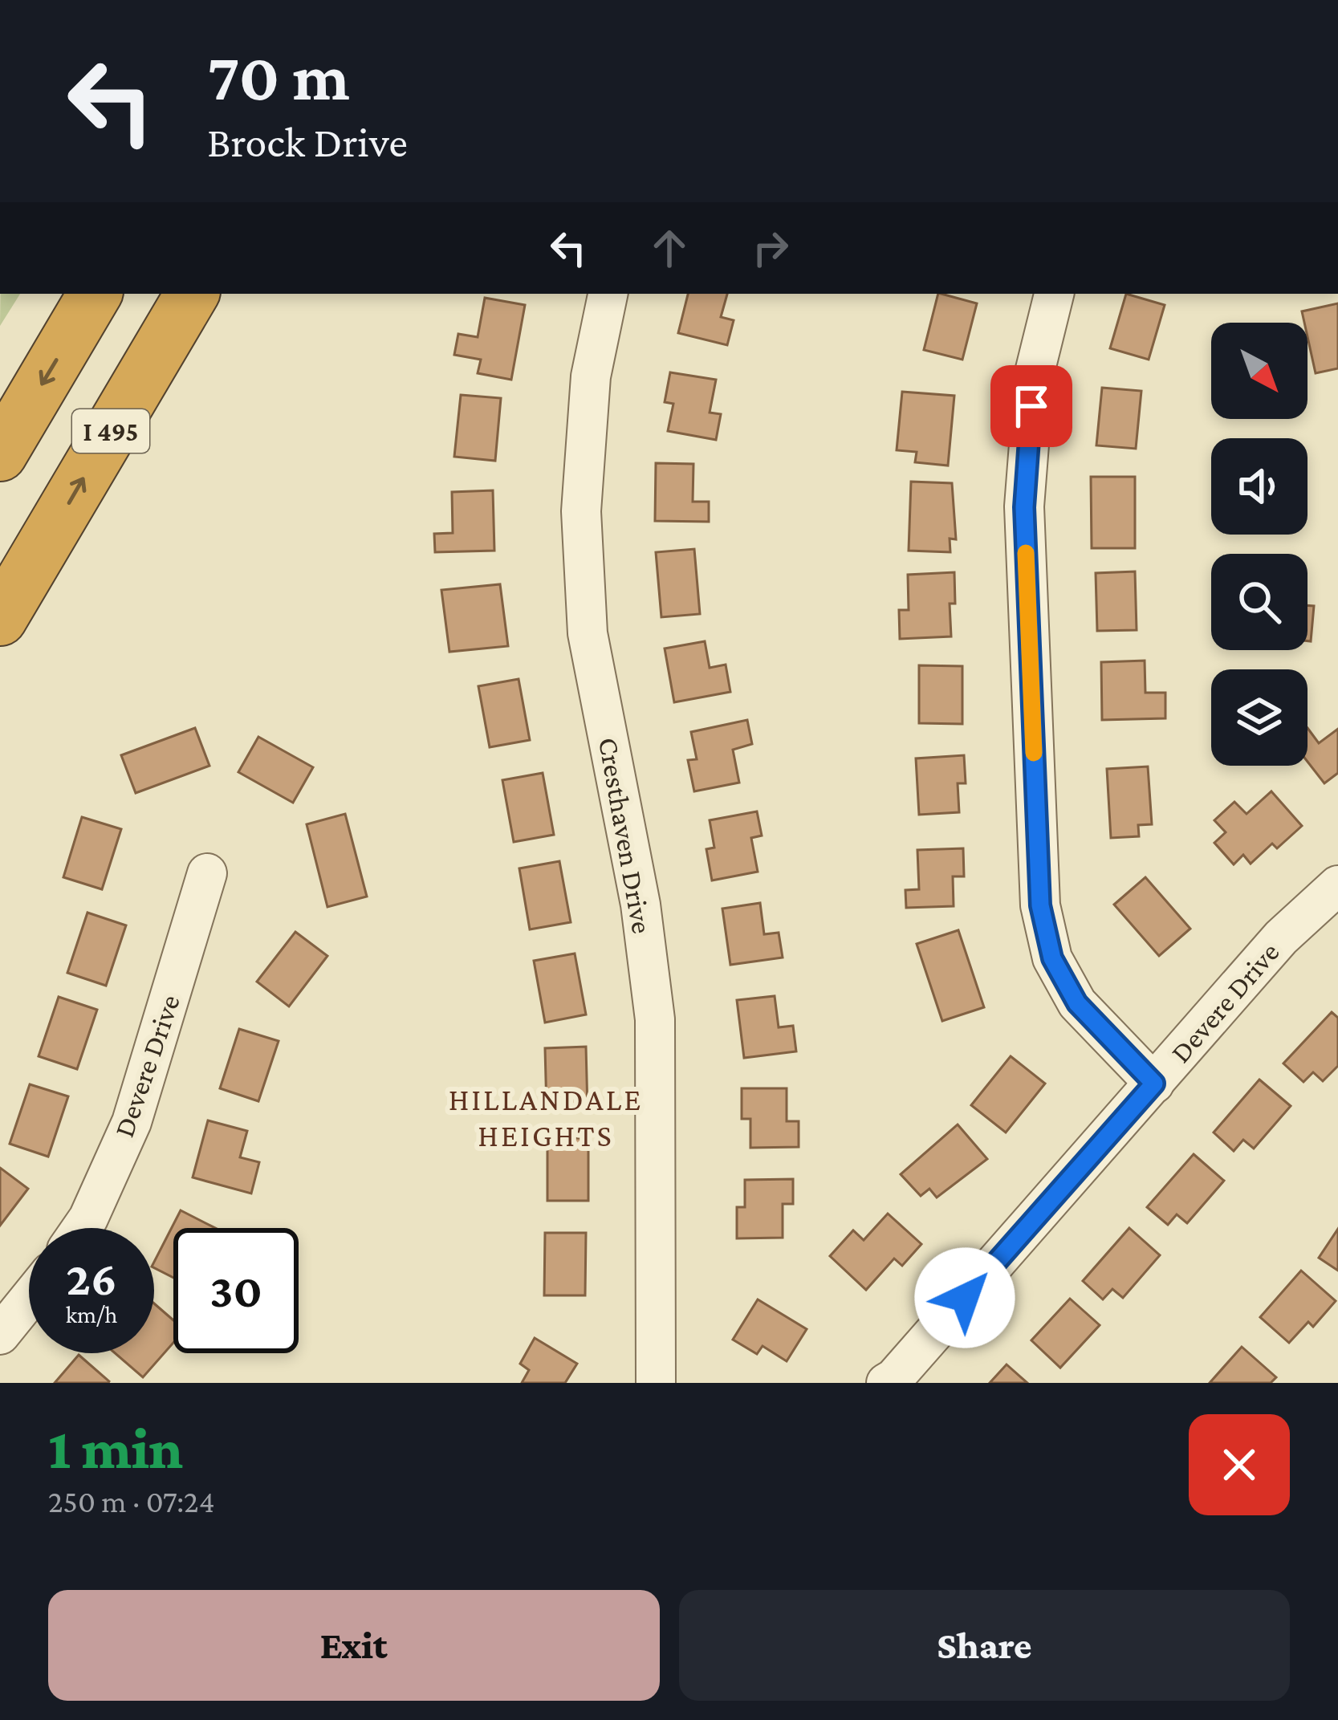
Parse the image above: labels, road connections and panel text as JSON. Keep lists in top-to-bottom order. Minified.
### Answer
{"streets":{"highway":["I 495"],"street":["Cresthaven Drive","Devere Drive"]},"districts":["HILLANDALE HEIGHTS"],"north":"bottom right","page":{"turn":["70 m","Brock Drive"],"speed":"26 km/h","limit":"30","heading":["1 min","250 m · 07:24"],"buttons":["Exit","Share"]}}
